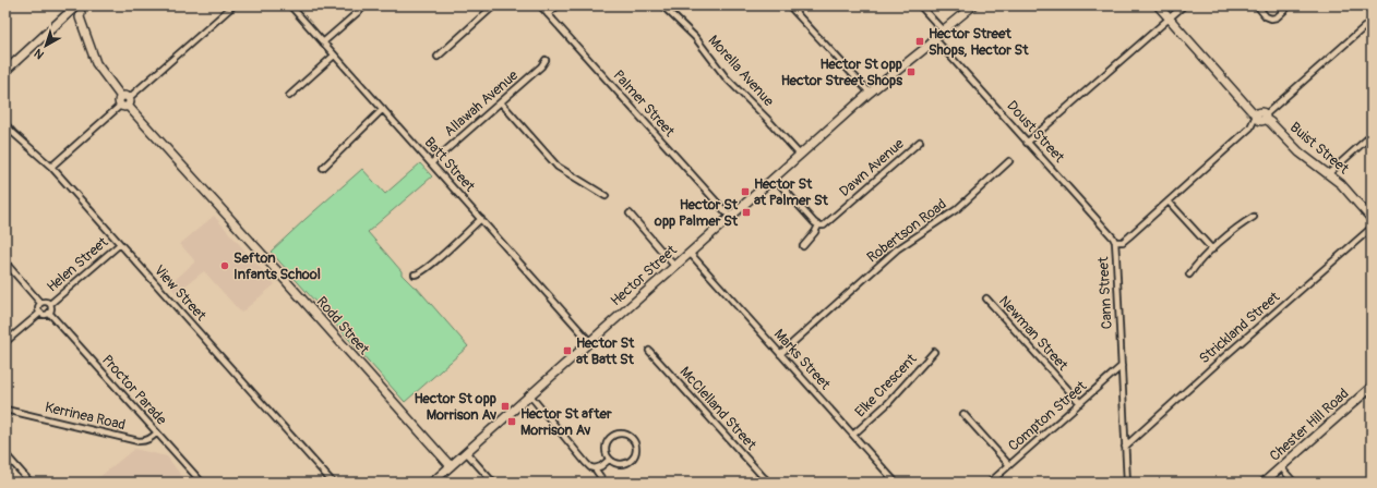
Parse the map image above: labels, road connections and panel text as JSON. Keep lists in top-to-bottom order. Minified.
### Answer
{"streets":{"street":["Morella Avenue","Allawah Avenue","Palmer Street","Doust Street","Buist Street","Batt Street","Dawn Avenue","Robertson Road","Helen Street","Hector Street","View Street","Cann Street","Rodd Street","Strickland Street","Newman Street","Marks Street","Elke Crescent","Proctor Parade","McClelland Street","Kerrinea Road","Compton Street","Chester Hill Road"]},"crossings":[["Morella Avenue","Hector Street"],["Allawah Avenue","Batt Street"],["Palmer Street","Hector Street"],["Doust Street","Hector Street"],["Doust Street","Cann Street"],["Buist Street","Cann Street"],["Batt Street","Hector Street"],["Robertson Road","Marks Street"],["Helen Street","View Street"],["Helen Street","Proctor Parade"],["Hector Street","Rodd Street"],["Hector Street","Marks Street"],["Cann Street","Strickland Street"],["Cann Street","Compton Street"],["Newman Street","Compton Street"],["Marks Street","Elke Crescent"],["Proctor Parade","Kerrinea Road"]],"places":{"transit":["Hector Street Shops, Hector St","Hector St opp Hector Street Shops","Hector St at Palmer St","Hector St opp Palmer St","Hector St at Batt St","Hector St opp Morrison Av","Hector St after Morrison Av"],"other":["Sefton Infants School"]},"north":"bottom left"}
